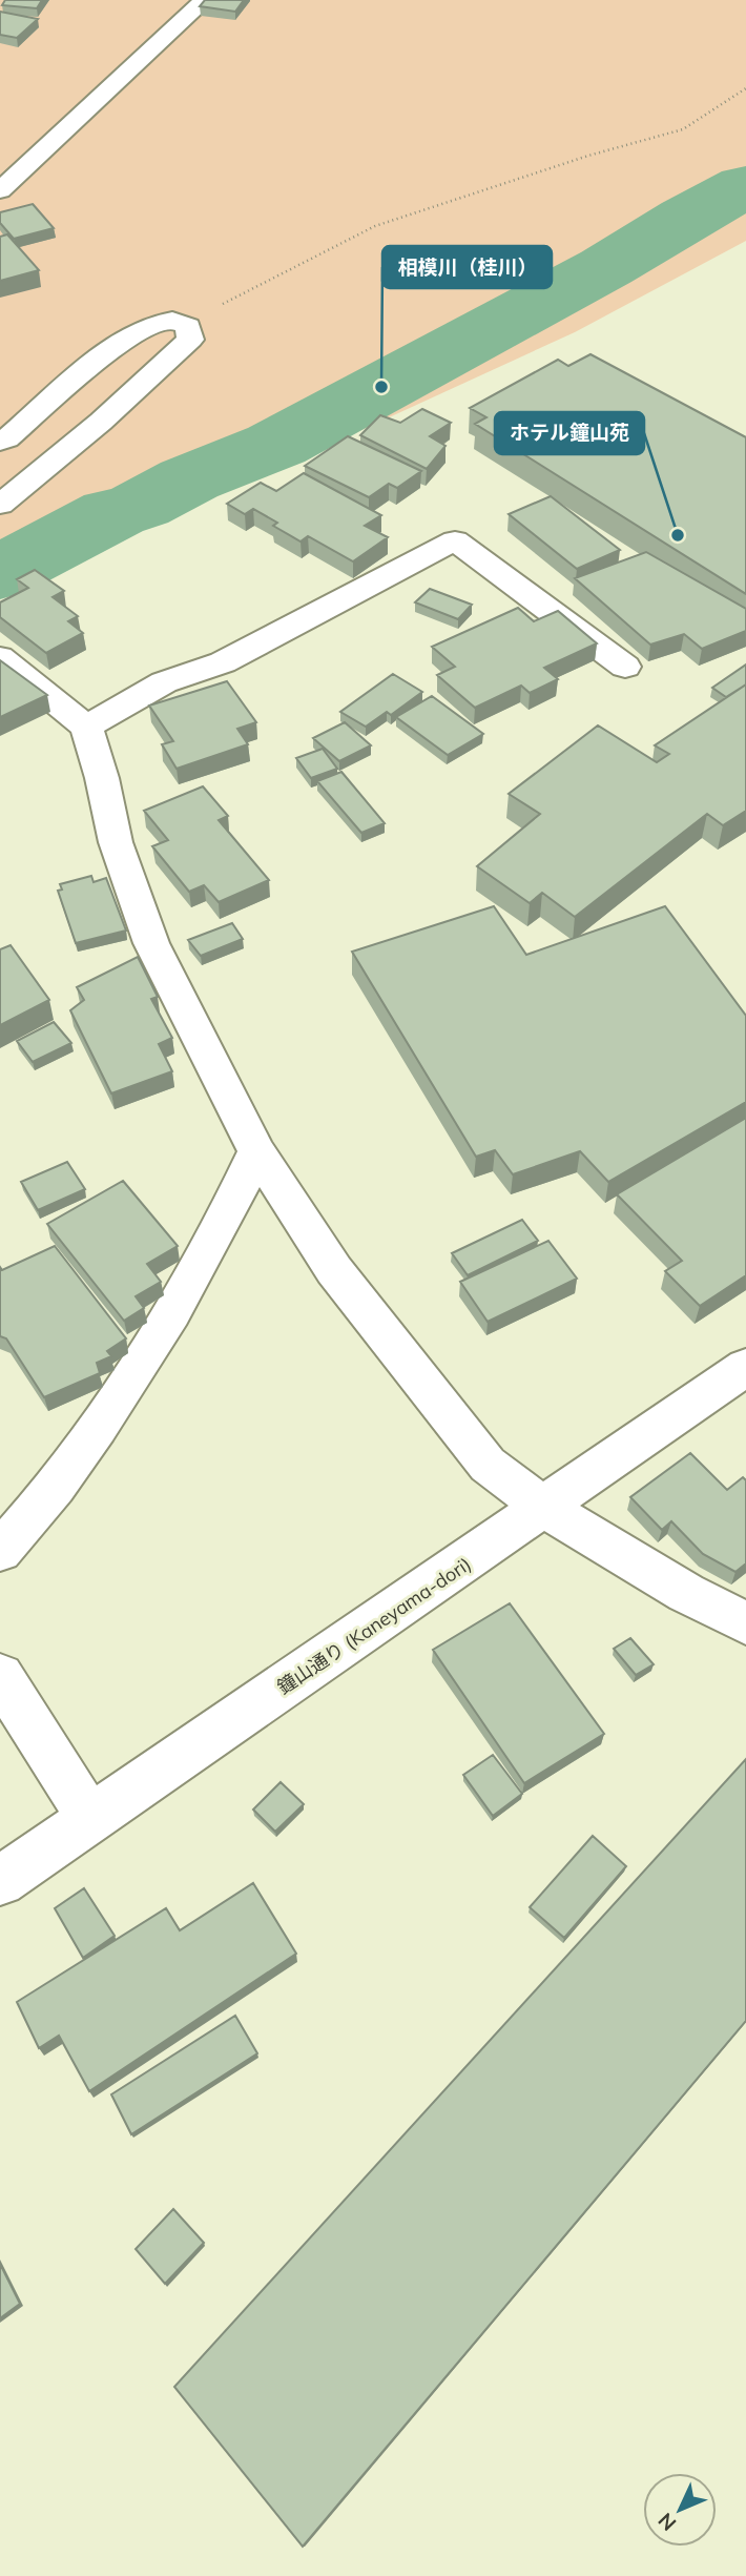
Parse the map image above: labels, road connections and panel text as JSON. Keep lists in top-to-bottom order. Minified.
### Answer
{"streets":{"street":["鐘山通り (Kaneyama-dori)"]},"places":["相模川（桂川）","ホテル鐘山苑"],"north":"bottom left"}
